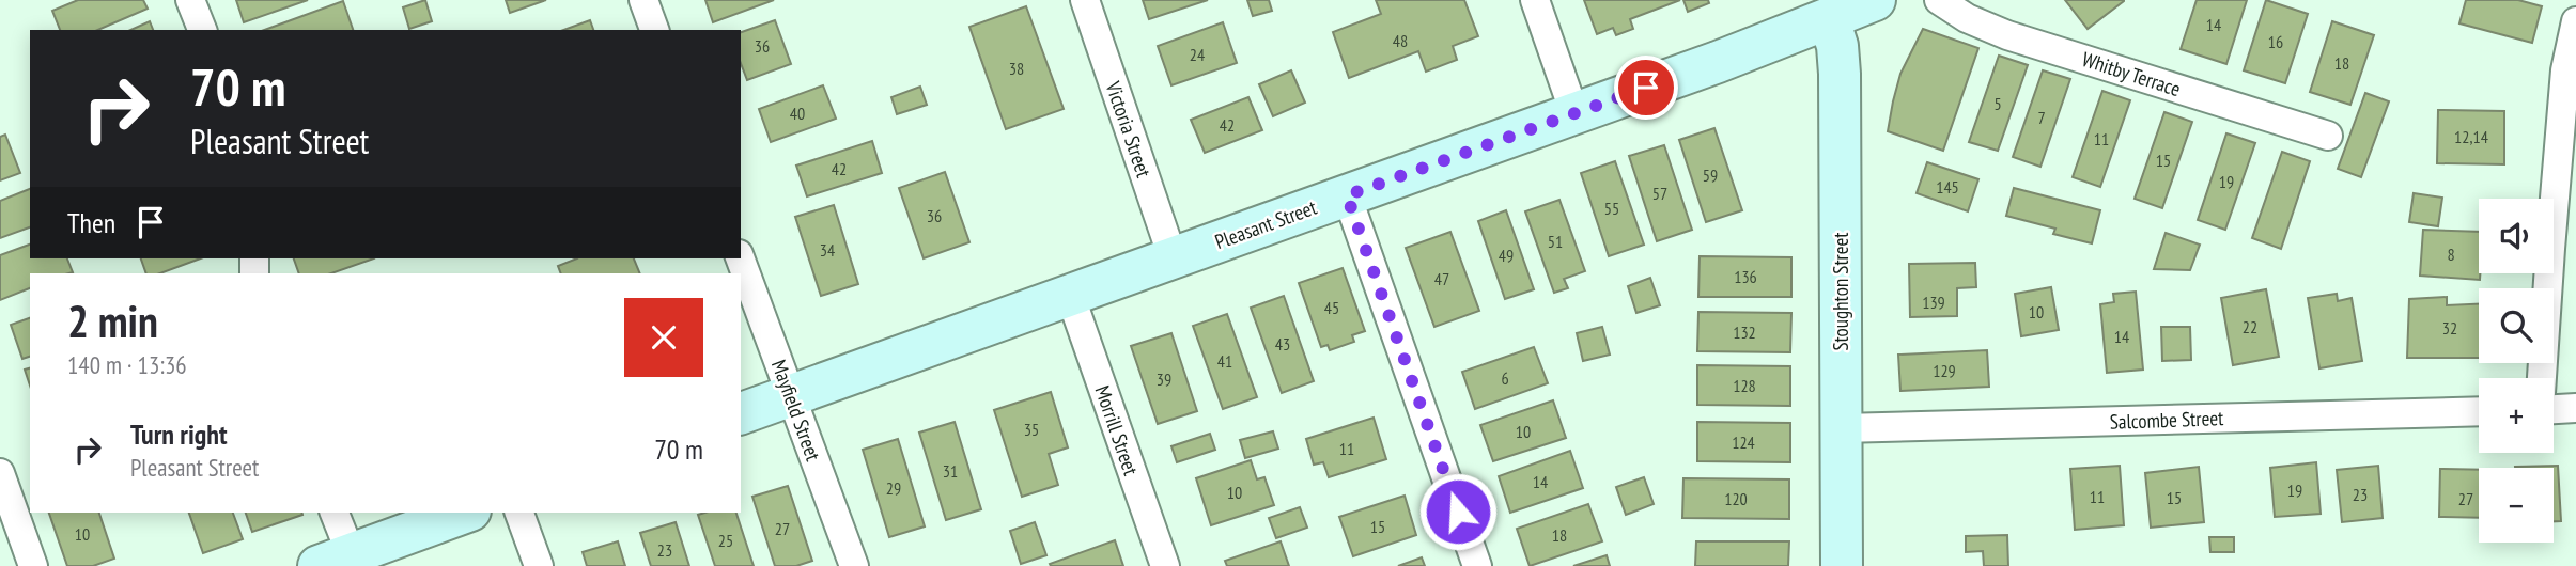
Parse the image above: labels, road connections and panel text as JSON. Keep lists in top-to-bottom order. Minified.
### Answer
{"streets":{"street":["Whitby Terrace","Victoria Street","Pleasant Street","Stoughton Street","Mayfield Street","Salcombe Street","Morrill Street"]},"crossings":[["Victoria Street","Pleasant Street"],["Pleasant Street","Stoughton Street"],["Pleasant Street","Mayfield Street"],["Pleasant Street","Morrill Street"],["Stoughton Street","Salcombe Street"]],"house_numbers":["14","48","16","36","24","18","38","5","40","7","42","12,14","11","15","42","59","19","145","57","55","36","51","34","8","49","136","47","139","45","10","22","32","132","14","43","41","129","6","39","128","35","10","124","11","31","14","29","19","10","23","11","15","120","27","15","27","10","18","25","23"],"page":{"turn":["70 m","Pleasant Street"],"then":"Then","map_buttons":["+","−"],"heading":["2 min","140 m · 13:36"],"list":[{"name":"Turn right","note":"Pleasant Street","value":"70 m"}]}}
